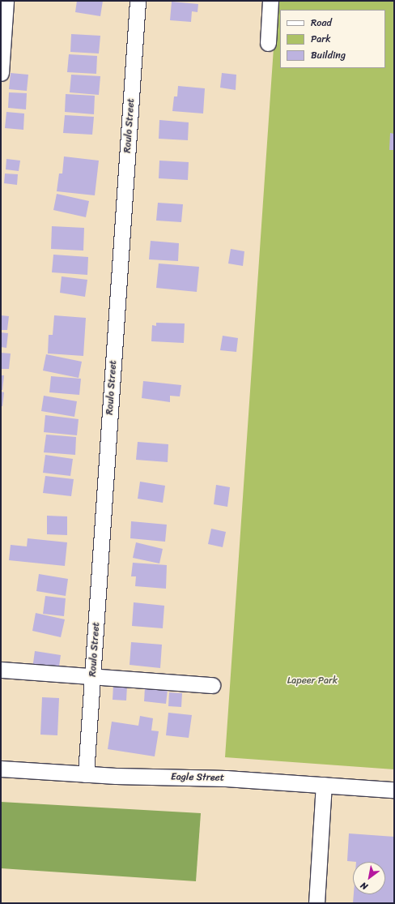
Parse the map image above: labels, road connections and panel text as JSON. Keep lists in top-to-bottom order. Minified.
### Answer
{"streets":{"street":["Roulo Street","Eagle Street"]},"crossings":[["Roulo Street","Eagle Street"]],"parks":["Lapeer Park"],"legend":["Road","Park","Building"],"north":"bottom left"}
